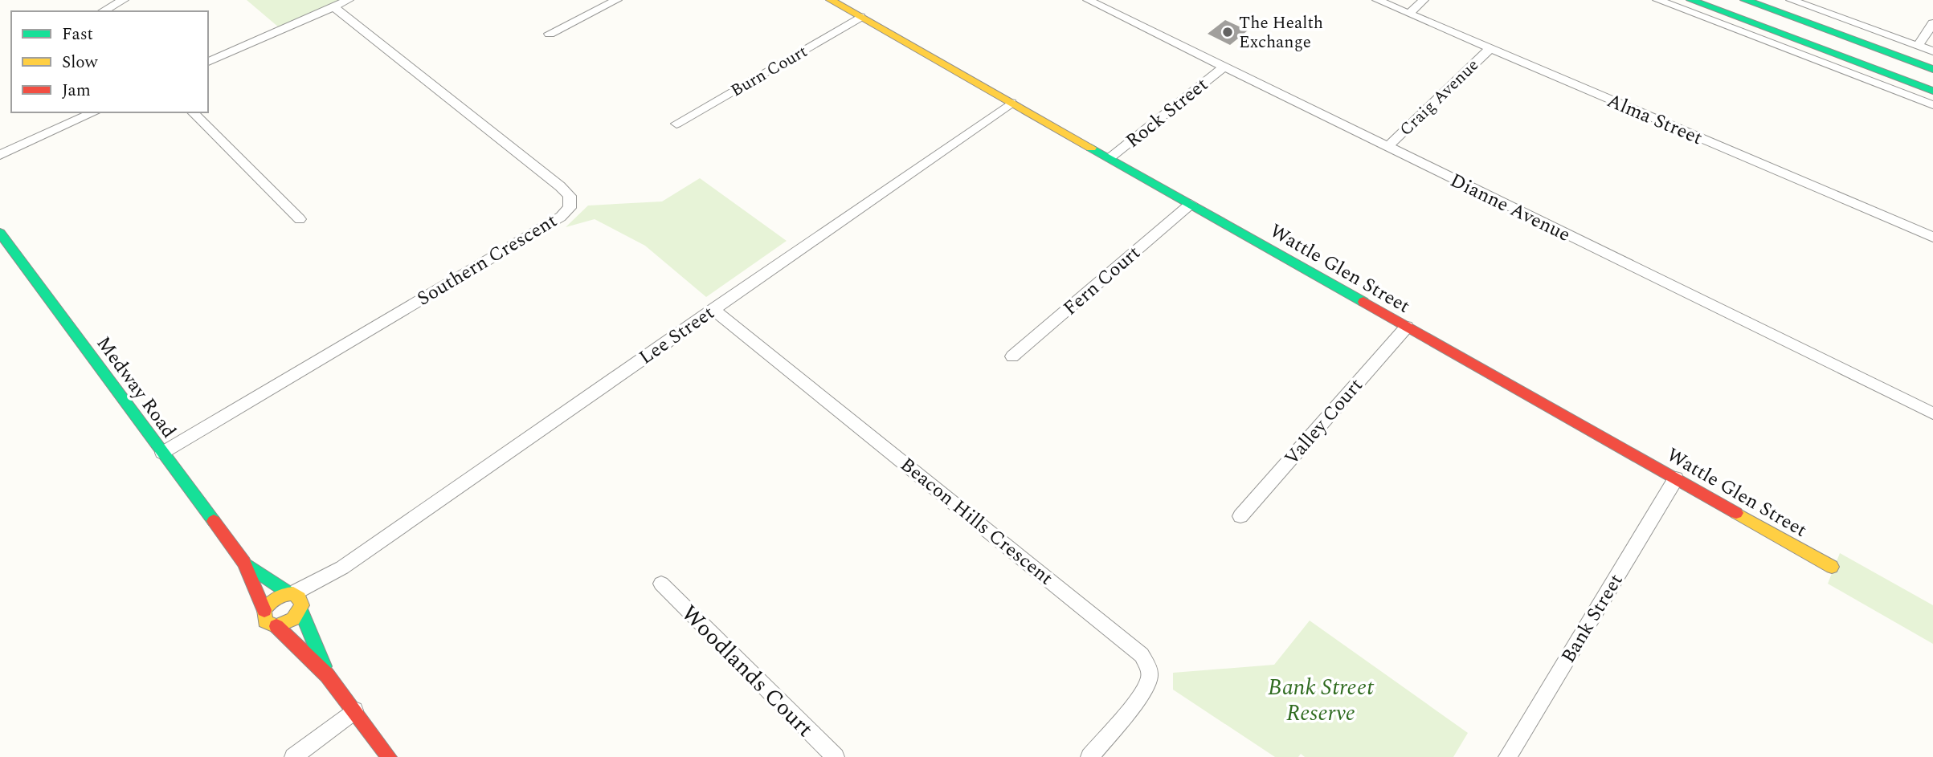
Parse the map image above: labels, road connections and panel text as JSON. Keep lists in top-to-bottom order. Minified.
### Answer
{"streets":{"street":["Burn Court","Craig Avenue","Rock Street","Alma Street","Dianne Avenue","Southern Crescent","Wattle Glen Street","Fern Court","Lee Street","Medway Road","Valley Court","Beacon Hills Crescent","Bank Street","Woodlands Court"]},"crossings":[["Burn Court","Wattle Glen Street"],["Craig Avenue","Alma Street"],["Craig Avenue","Dianne Avenue"],["Rock Street","Dianne Avenue"],["Rock Street","Wattle Glen Street"],["Southern Crescent","Medway Road"],["Wattle Glen Street","Fern Court"],["Wattle Glen Street","Lee Street"],["Wattle Glen Street","Valley Court"],["Wattle Glen Street","Bank Street"],["Lee Street","Medway Road"],["Lee Street","Beacon Hills Crescent"]],"parks":["Bank Street Reserve"],"places":["The Health Exchange"],"legend":["Fast","Slow","Jam"]}
